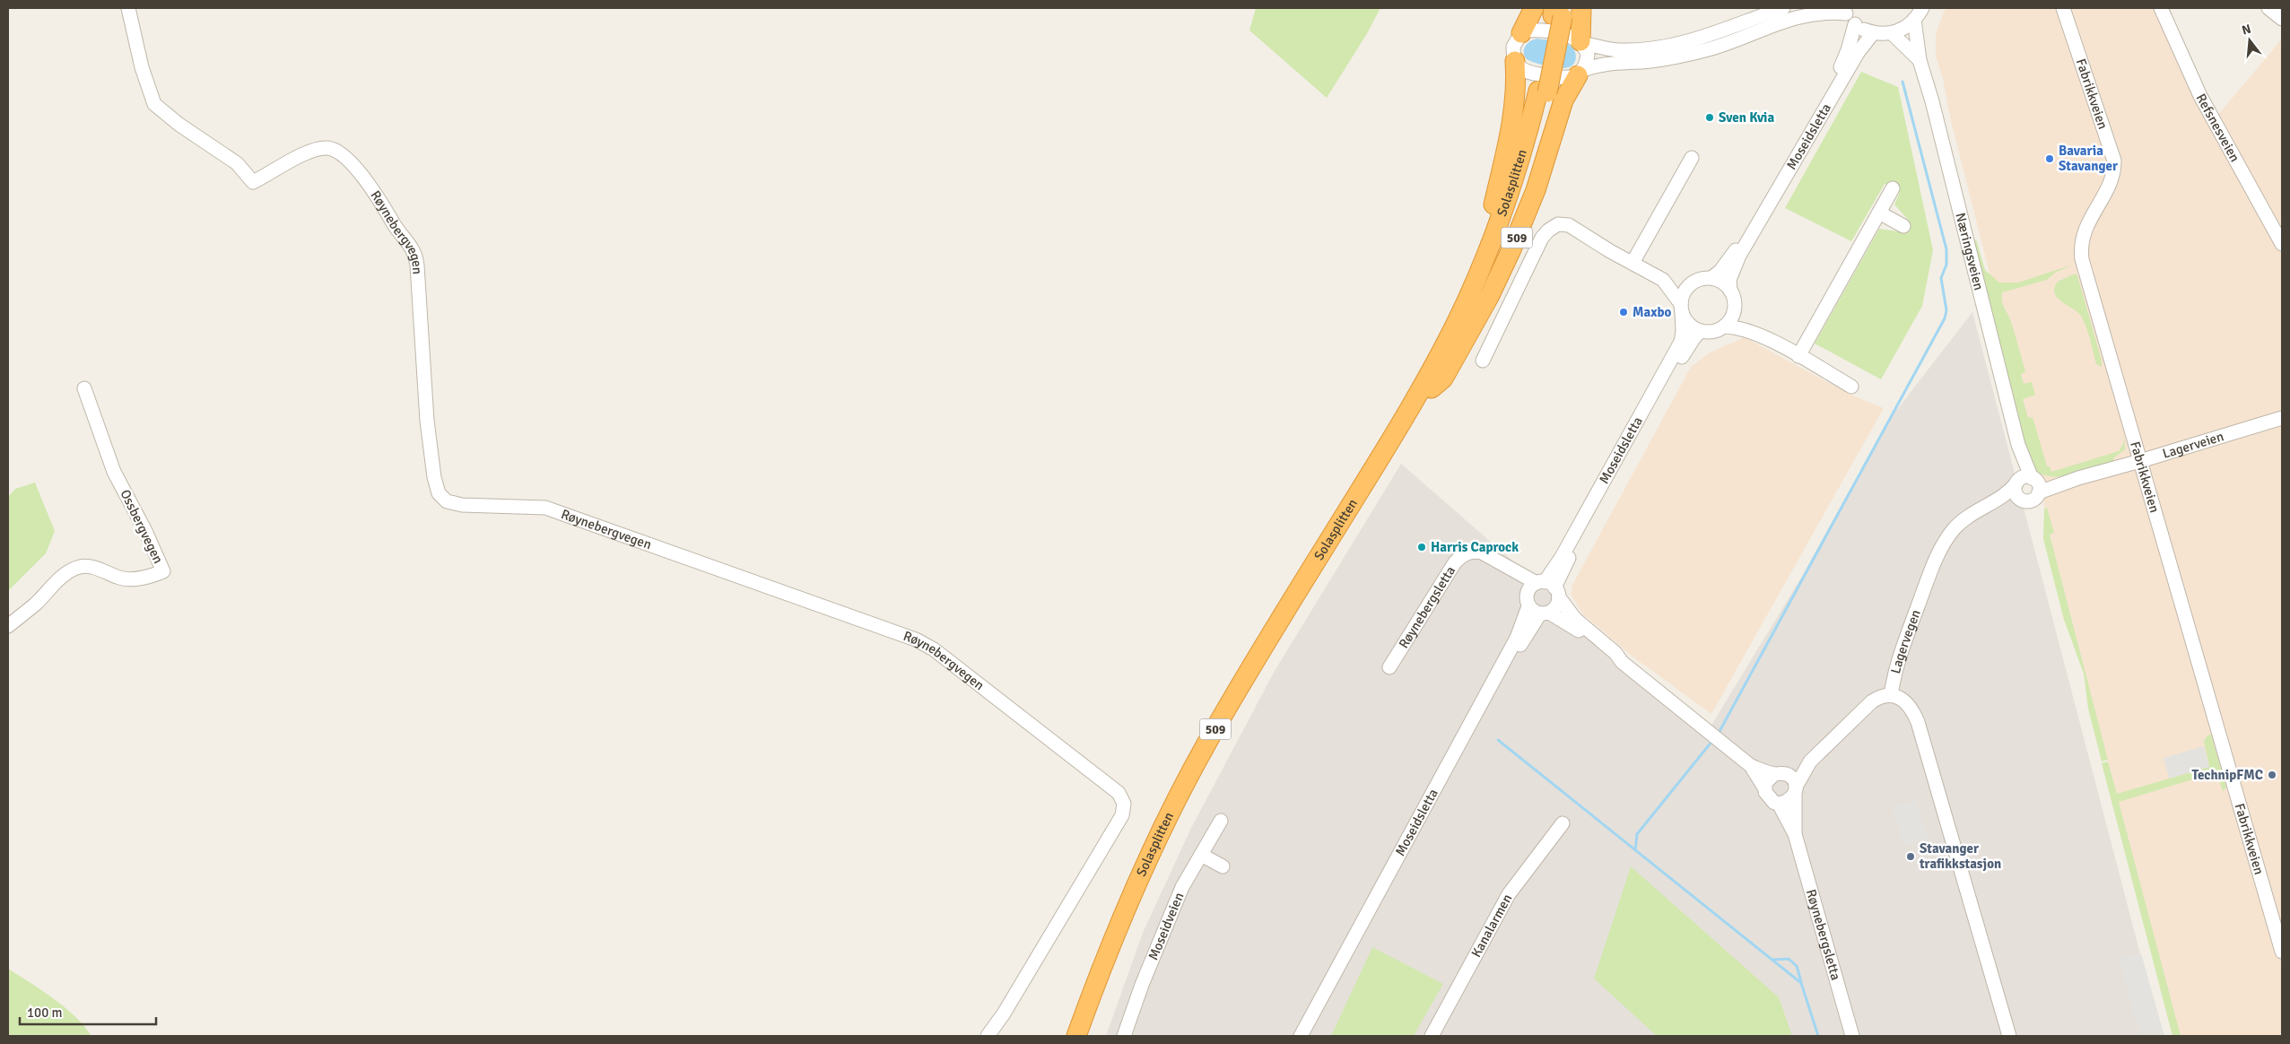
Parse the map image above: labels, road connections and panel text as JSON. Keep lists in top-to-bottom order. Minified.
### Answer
{"streets":{"highway":["Solasplitten","509"],"street":["Fabrikkveien","Refsnesveien","Moseidsletta","Røynebergvegen","Næringsveien","Lagerveien","Ossbergvegen","Røynebergsletta","Lagervegen","Moseidveien","Kanalarmen"]},"crossings":[["Fabrikkveien","Lagerveien"],["Moseidsletta","Røynebergsletta"],["Solasplitten","509"],["Næringsveien","Lagerveien"],["Næringsveien","Lagervegen"],["Lagerveien","Lagervegen"]],"places":["Sven Kvia","Bavaria Stavanger","Maxbo","Harris Caprock","TechnipFMC","Stavanger trafikkstasjon"],"scale_bar":"100 m","north":"top"}
